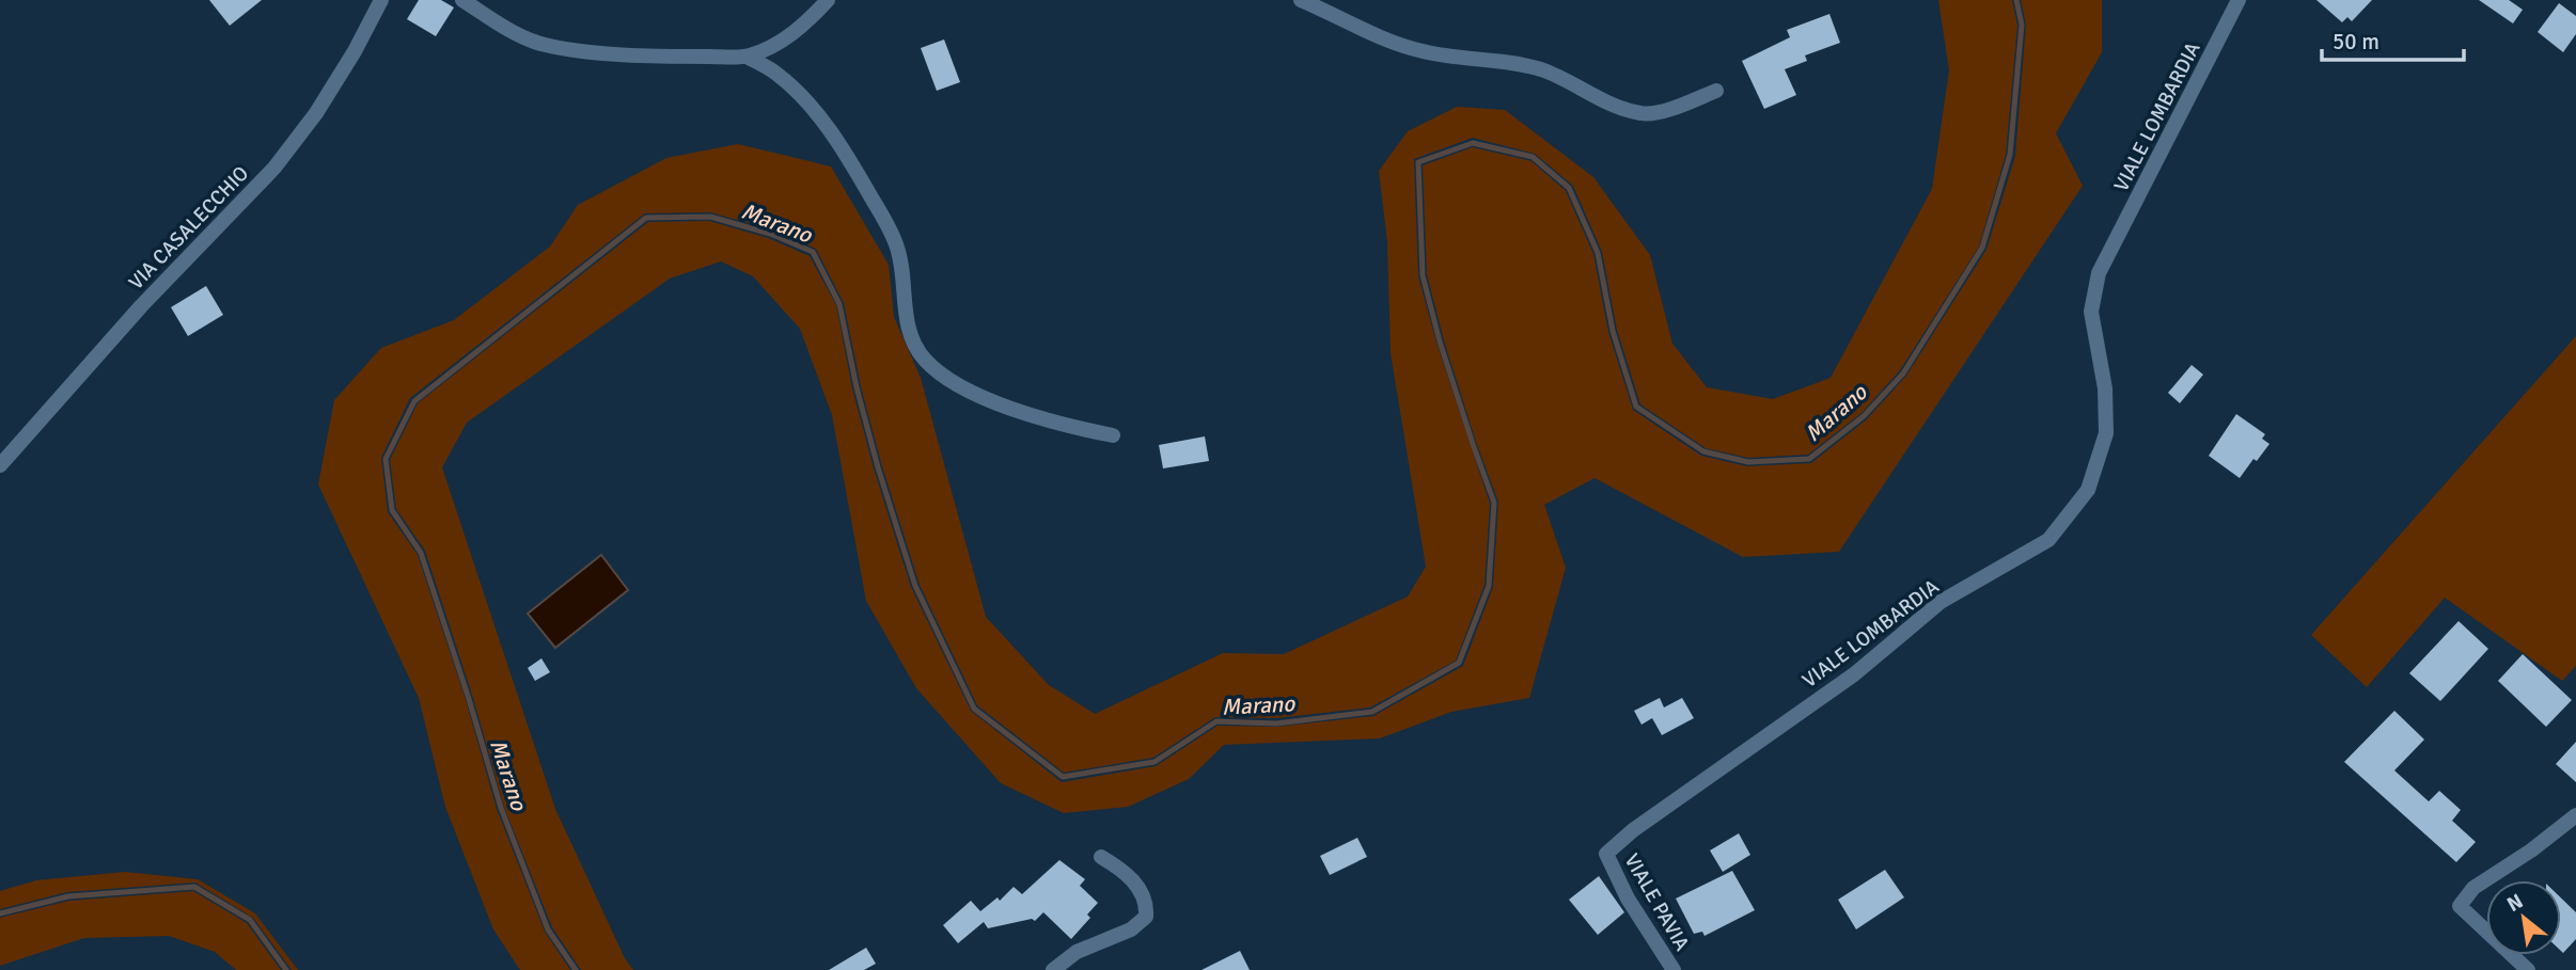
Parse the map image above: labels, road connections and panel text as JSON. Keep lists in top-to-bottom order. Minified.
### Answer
{"streets":{"street":["VIALE LOMBARDIA","VIA CASALECCHIO","VIALE PAVIA"]},"crossings":[["VIALE LOMBARDIA","VIALE PAVIA"]],"water":["Marano"],"scale_bar":"50 m","north":"top left"}
